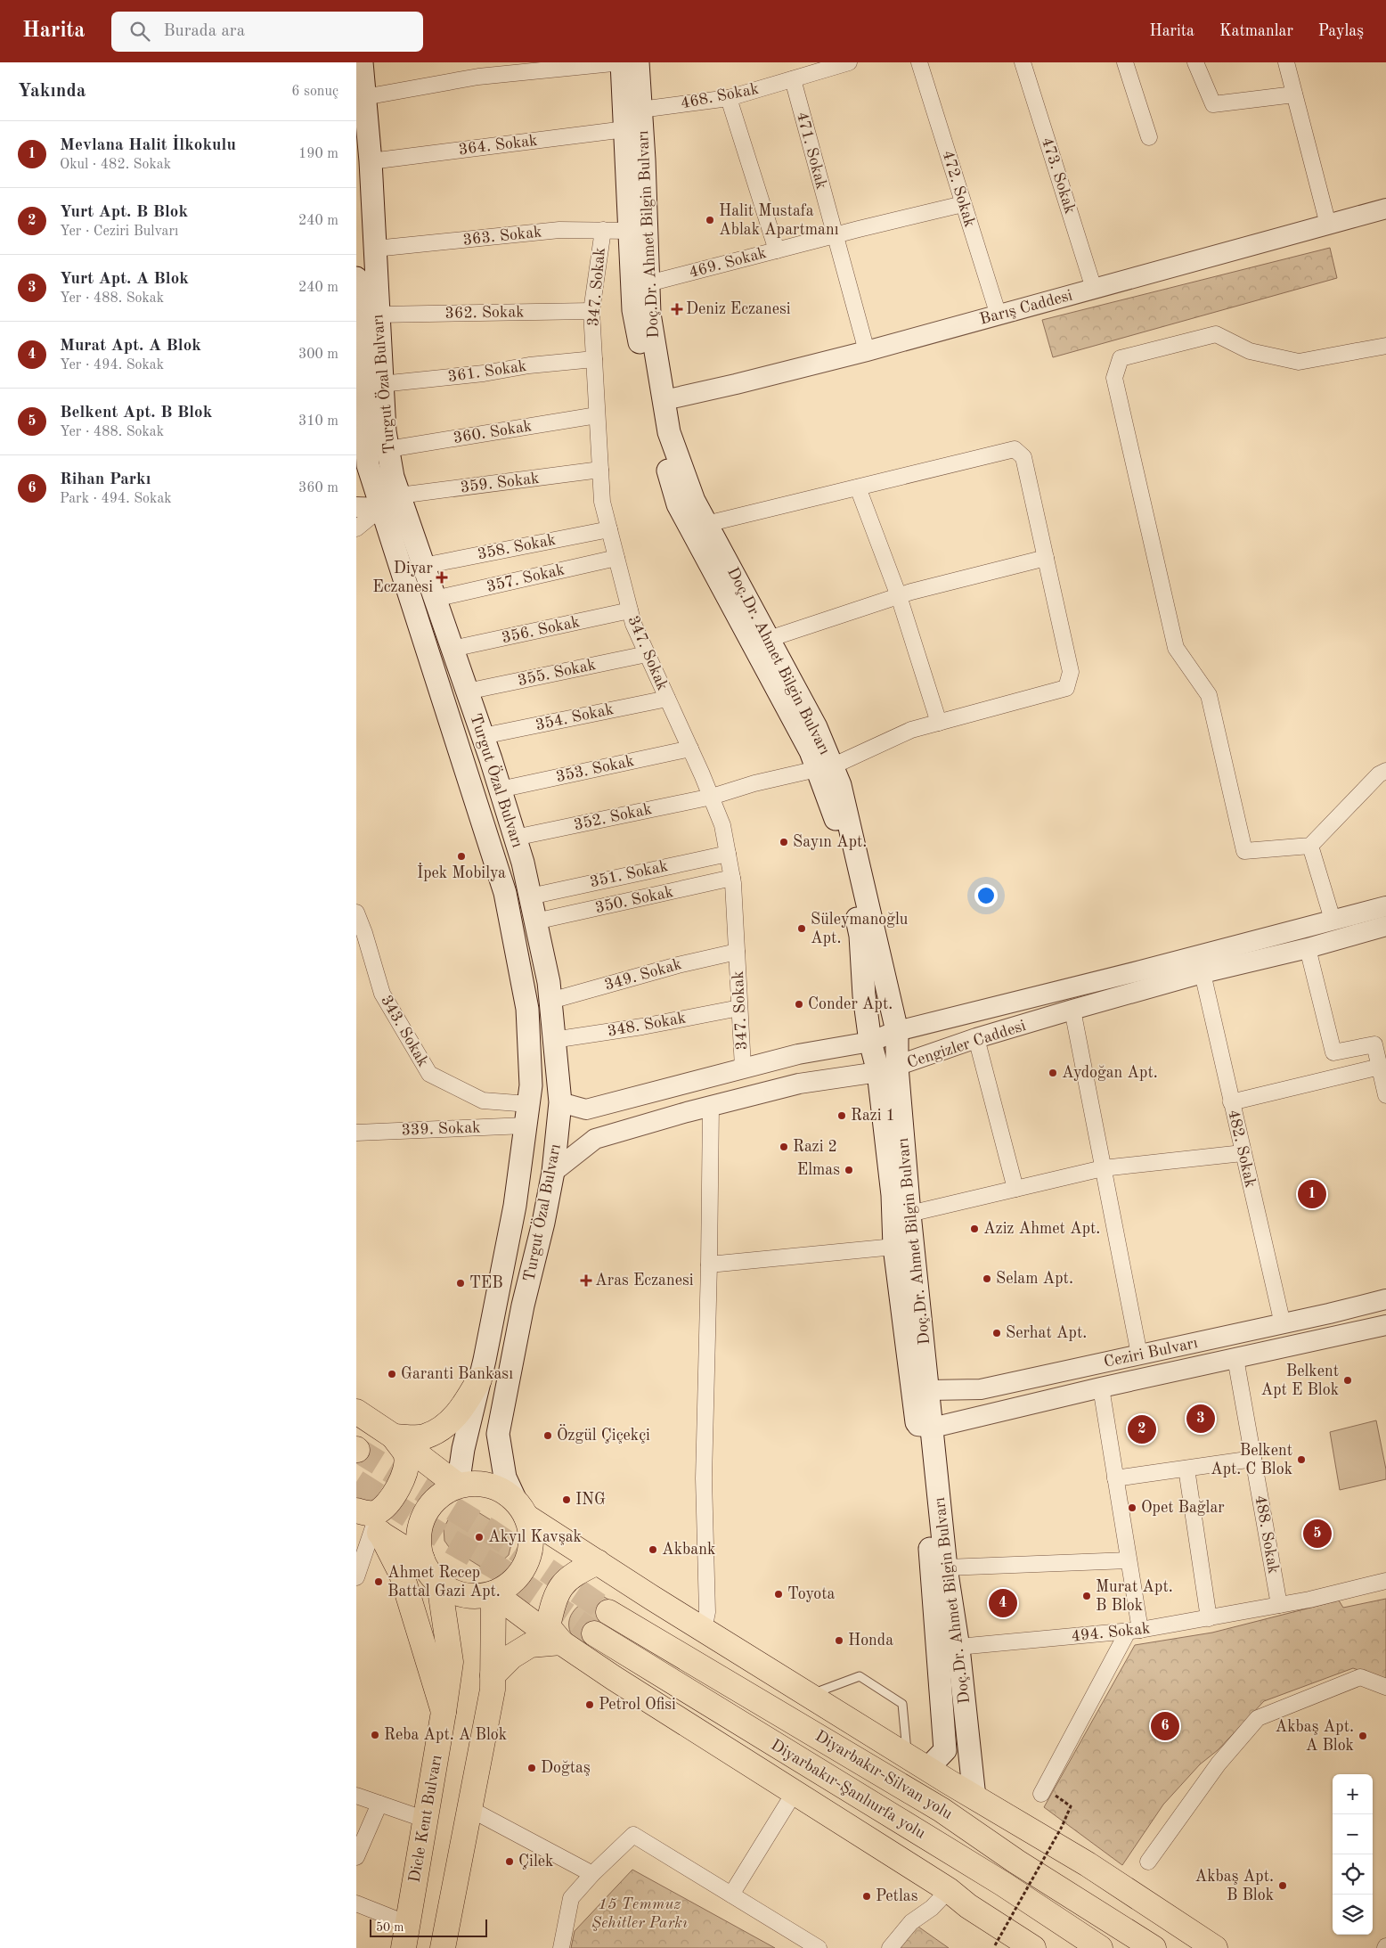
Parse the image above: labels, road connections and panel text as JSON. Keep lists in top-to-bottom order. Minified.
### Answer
{"streets":{"main road":["Doç.Dr. Ahmet Bilgin Bulvarı","Turgut Özal Bulvarı","Diyarbakır-Silvan yolu","Diyarbakır-Şanlıurfa yolu","Dicle Kent Bulvarı"],"street":["468. Sokak","364. Sokak","471. Sokak","473. Sokak","472. Sokak","363. Sokak","469. Sokak","347. Sokak","Barış Caddesi","362. Sokak","361. Sokak","360. Sokak","359. Sokak","358. Sokak","357. Sokak","356. Sokak","355. Sokak","354. Sokak","353. Sokak","352. Sokak","351. Sokak","350. Sokak","349. Sokak","348. Sokak","343. Sokak","Cengizler Caddesi","339. Sokak","482. Sokak","Ceziri Bulvarı","488. Sokak","494. Sokak"]},"crossings":[["468. Sokak","471. Sokak"],["468. Sokak","Doç.Dr. Ahmet Bilgin Bulvarı"],["364. Sokak","Doç.Dr. Ahmet Bilgin Bulvarı"],["364. Sokak","Turgut Özal Bulvarı"],["471. Sokak","469. Sokak"],["471. Sokak","Barış Caddesi"],["473. Sokak","Barış Caddesi"],["472. Sokak","469. Sokak"],["472. Sokak","Barış Caddesi"],["Doç.Dr. Ahmet Bilgin Bulvarı","363. Sokak"],["Doç.Dr. Ahmet Bilgin Bulvarı","469. Sokak"],["Doç.Dr. Ahmet Bilgin Bulvarı","Barış Caddesi"],["Doç.Dr. Ahmet Bilgin Bulvarı","352. Sokak"],["Doç.Dr. Ahmet Bilgin Bulvarı","Cengizler Caddesi"],["Doç.Dr. Ahmet Bilgin Bulvarı","Ceziri Bulvarı"],["Doç.Dr. Ahmet Bilgin Bulvarı","494. Sokak"],["363. Sokak","347. Sokak"],["363. Sokak","Turgut Özal Bulvarı"],["347. Sokak","362. Sokak"],["347. Sokak","361. Sokak"],["347. Sokak","360. Sokak"],["347. Sokak","359. Sokak"],["347. Sokak","358. Sokak"],["347. Sokak","357. Sokak"],["347. Sokak","356. Sokak"],["347. Sokak","355. Sokak"],["347. Sokak","354. Sokak"],["347. Sokak","353. Sokak"],["347. Sokak","352. Sokak"],["347. Sokak","351. Sokak"],["347. Sokak","350. Sokak"],["347. Sokak","349. Sokak"],["347. Sokak","348. Sokak"],["347. Sokak","Cengizler Caddesi"],["362. Sokak","Turgut Özal Bulvarı"],["361. Sokak","Turgut Özal Bulvarı"],["Turgut Özal Bulvarı","360. Sokak"],["Turgut Özal Bulvarı","359. Sokak"],["Turgut Özal Bulvarı","358. Sokak"],["Turgut Özal Bulvarı","357. Sokak"],["Turgut Özal Bulvarı","356. Sokak"],["Turgut Özal Bulvarı","355. Sokak"],["Turgut Özal Bulvarı","354. Sokak"],["Turgut Özal Bulvarı","353. Sokak"],["Turgut Özal Bulvarı","352. Sokak"],["Turgut Özal Bulvarı","351. Sokak"],["Turgut Özal Bulvarı","350. Sokak"],["Turgut Özal Bulvarı","349. Sokak"],["Turgut Özal Bulvarı","348. Sokak"],["Turgut Özal Bulvarı","343. Sokak"],["Turgut Özal Bulvarı","Cengizler Caddesi"],["Turgut Özal Bulvarı","339. Sokak"],["Turgut Özal Bulvarı","Dicle Kent Bulvarı"],["Cengizler Caddesi","482. Sokak"],["482. Sokak","Ceziri Bulvarı"],["Ceziri Bulvarı","488. Sokak"],["488. Sokak","494. Sokak"]],"parks":["15 Temmuz Şehitler Parkı"],"places":{"other":["Halit Mustafa Ablak Apartmanı","Sayın Apt.","İpek Mobilya","Süleymanoğlu Apt.","Conder Apt.","Aydoğan Apt.","Razi 1","Razi 2","Elmas","Aziz Ahmet Apt.","Selam Apt.","TEB","Serhat Apt.","Garanti Bankası","Belkent Apt E Blok","Özgül Çiçekçi","Belkent Apt. C Blok","ING","Opet Bağlar","Akyıl Kavşak","Akbank","Ahmet Recep Battal Gazi Apt.","Toyota","Murat Apt. B Blok","Honda","Petrol Ofisi","Reba Apt. A Blok","Akbaş Apt. A Blok","Doğtaş","Çilek","Akbaş Apt. B Blok","Petlas"],"health":["Deniz Eczanesi","Diyar Eczanesi","Aras Eczanesi"]},"scale_bar":"50 m","page":{"header":"Harita","search":"Burada ara","nav":["Harita","Katmanlar","Paylaş"],"heading":["Yakında","6 sonuç"],"list":[{"mark":"1","name":"Mevlana Halit İlkokulu","note":"Okul · 482. Sokak","value":"190 m"},{"mark":"2","name":"Yurt Apt. B Blok","note":"Yer · Ceziri Bulvarı","value":"240 m"},{"mark":"3","name":"Yurt Apt. A Blok","note":"Yer · 488. Sokak","value":"240 m"},{"mark":"4","name":"Murat Apt. A Blok","note":"Yer · 494. Sokak","value":"300 m"},{"mark":"5","name":"Belkent Apt. B Blok","note":"Yer · 488. Sokak","value":"310 m"},{"mark":"6","name":"Rihan Parkı","note":"Park · 494. Sokak","value":"360 m"}],"pins":["1","3","2","5","4","6"],"map_buttons":["+","−"],"scale":"50 m"}}
